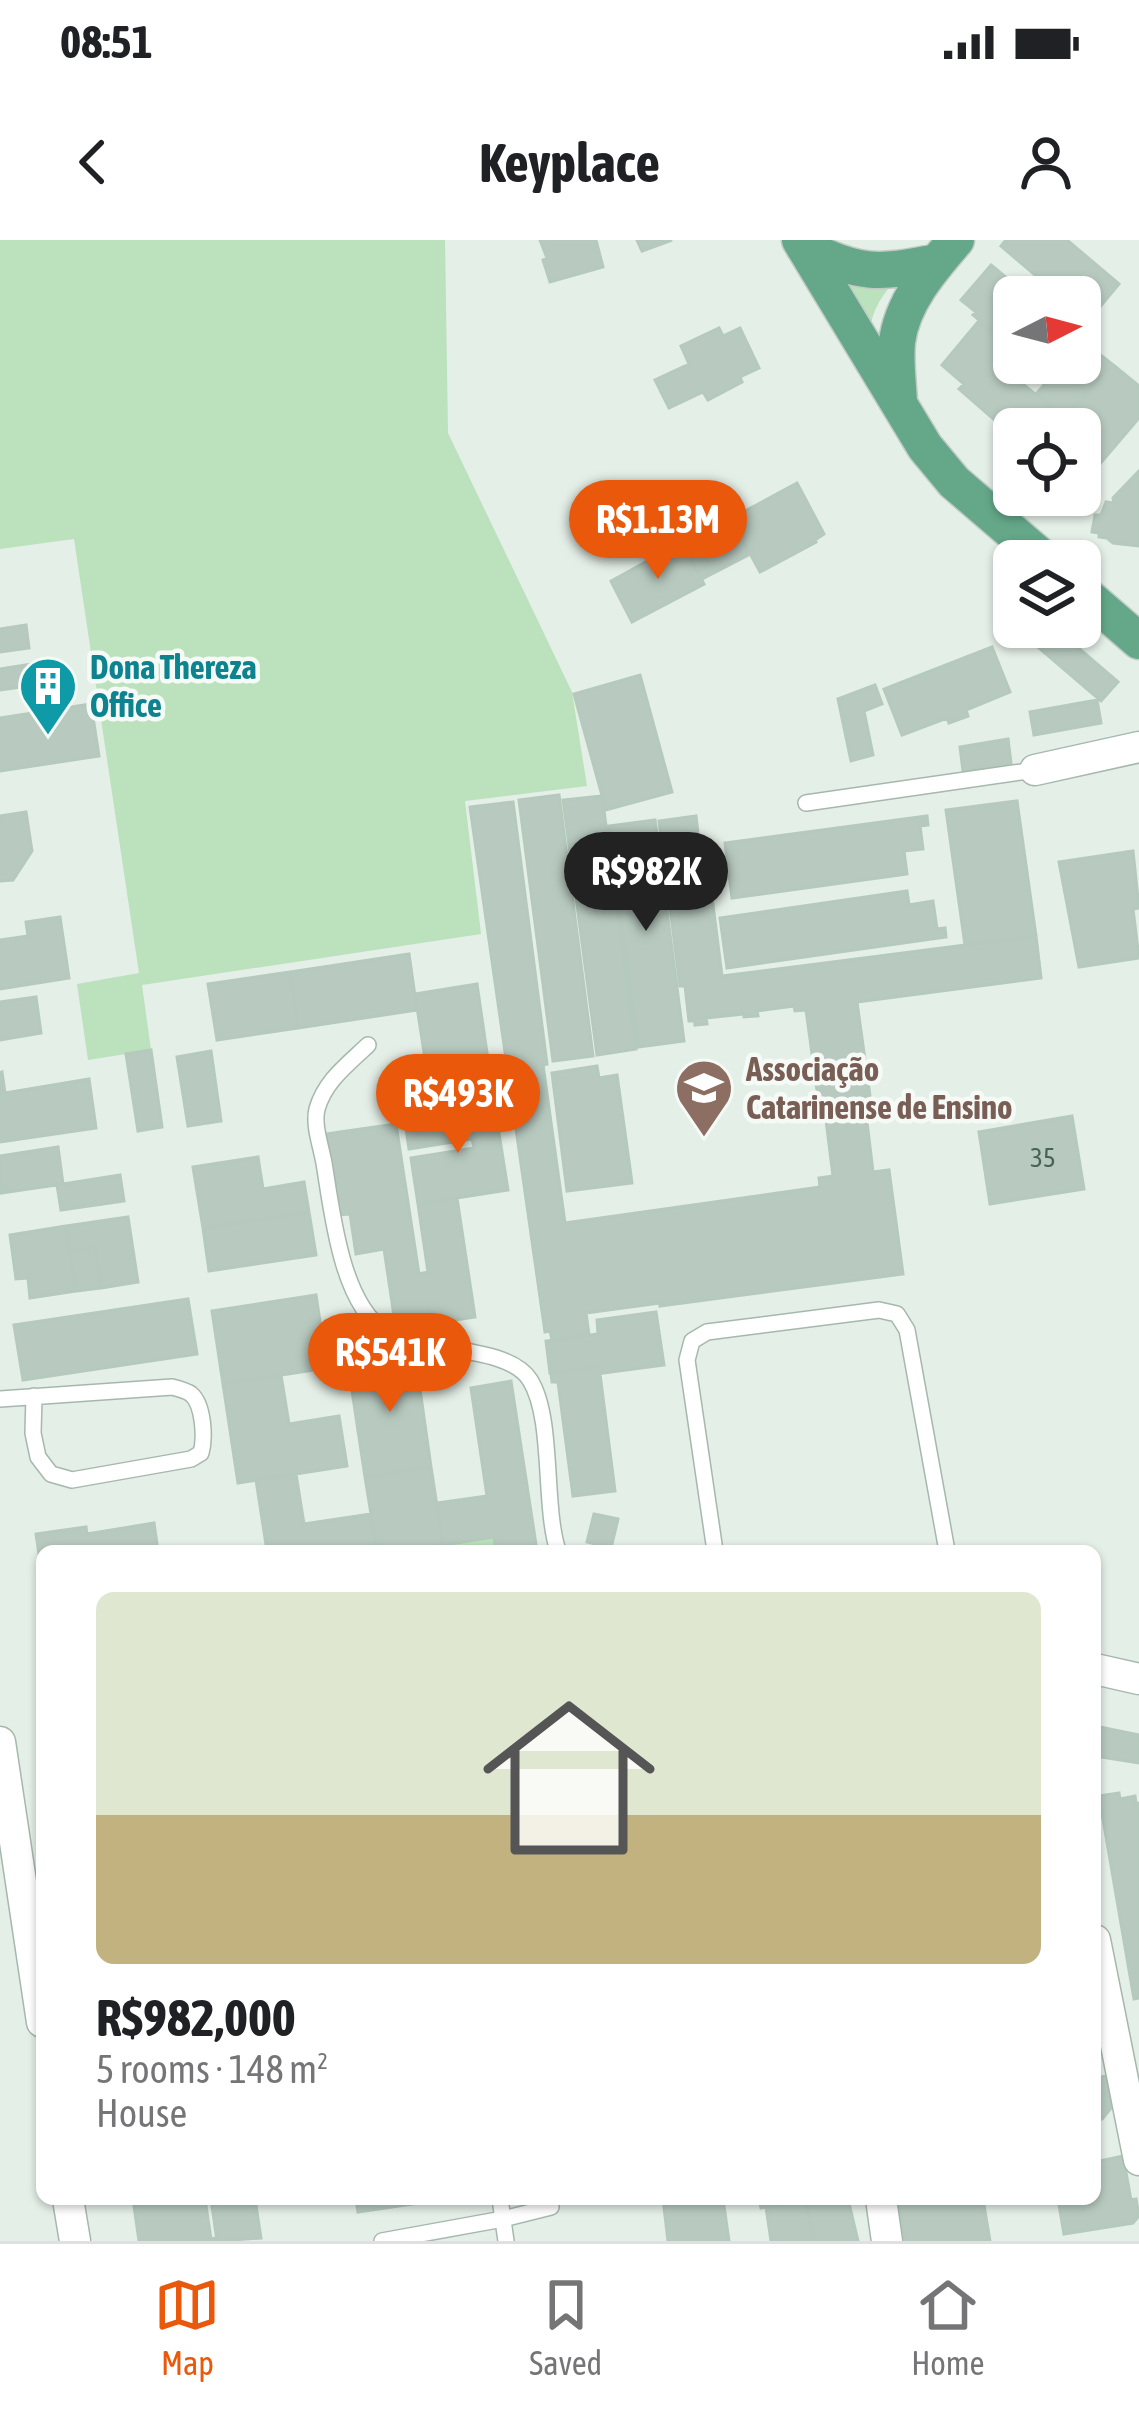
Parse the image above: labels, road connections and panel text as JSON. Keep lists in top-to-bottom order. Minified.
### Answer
{"places":{"building":["Dona Thereza Office"],"school or university":["Associação Catarinense de Ensino"]},"house_numbers":["35"],"north":"right","page":{"status":"08:51","header":"Keyplace","price":["R$1.13M","R$982K","R$493K","R$541K"],"list":[{"name":"R$982,000","note":"5 rooms · 148 m² · House"}],"tabs":["Map","Saved","Home"]}}
